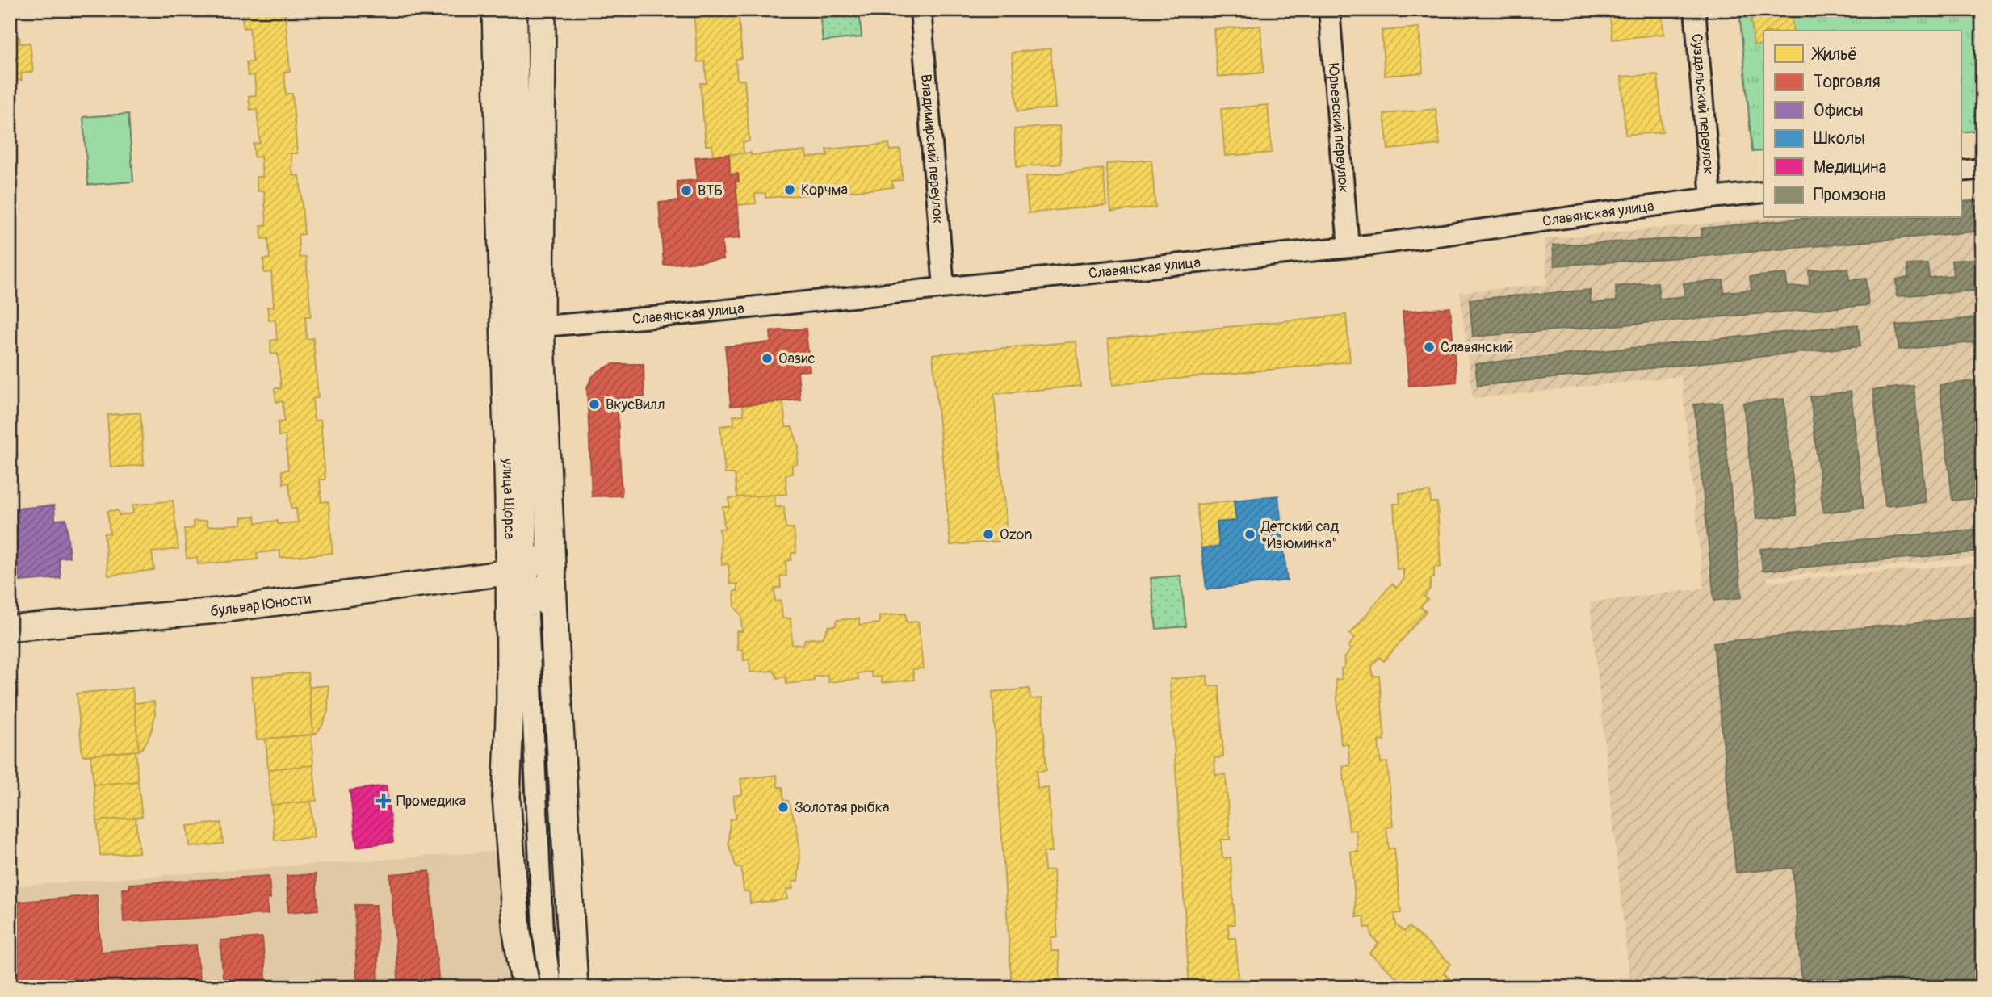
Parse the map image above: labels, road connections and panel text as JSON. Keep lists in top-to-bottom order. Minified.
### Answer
{"streets":{"main road":["улица Щорса"],"street":["Суздальский переулок","Юрьевский переулок","Владимирский переулок","Славянская улица","бульвар Юности"]},"crossings":[["Суздальский переулок","Славянская улица"],["Юрьевский переулок","Славянская улица"],["Владимирский переулок","Славянская улица"],["Славянская улица","улица Щорса"],["улица Щорса","бульвар Юности"]],"places":{"other":["Корчма","ВТБ","Славянский","Оазис","ВкусВилл","Ozon","Детский сад \"Изюминка\"","Золотая рыбка"],"health":["Промедика"]},"legend":["Жильё","Торговля","Офисы","Школы","Медицина","Промзона"]}
